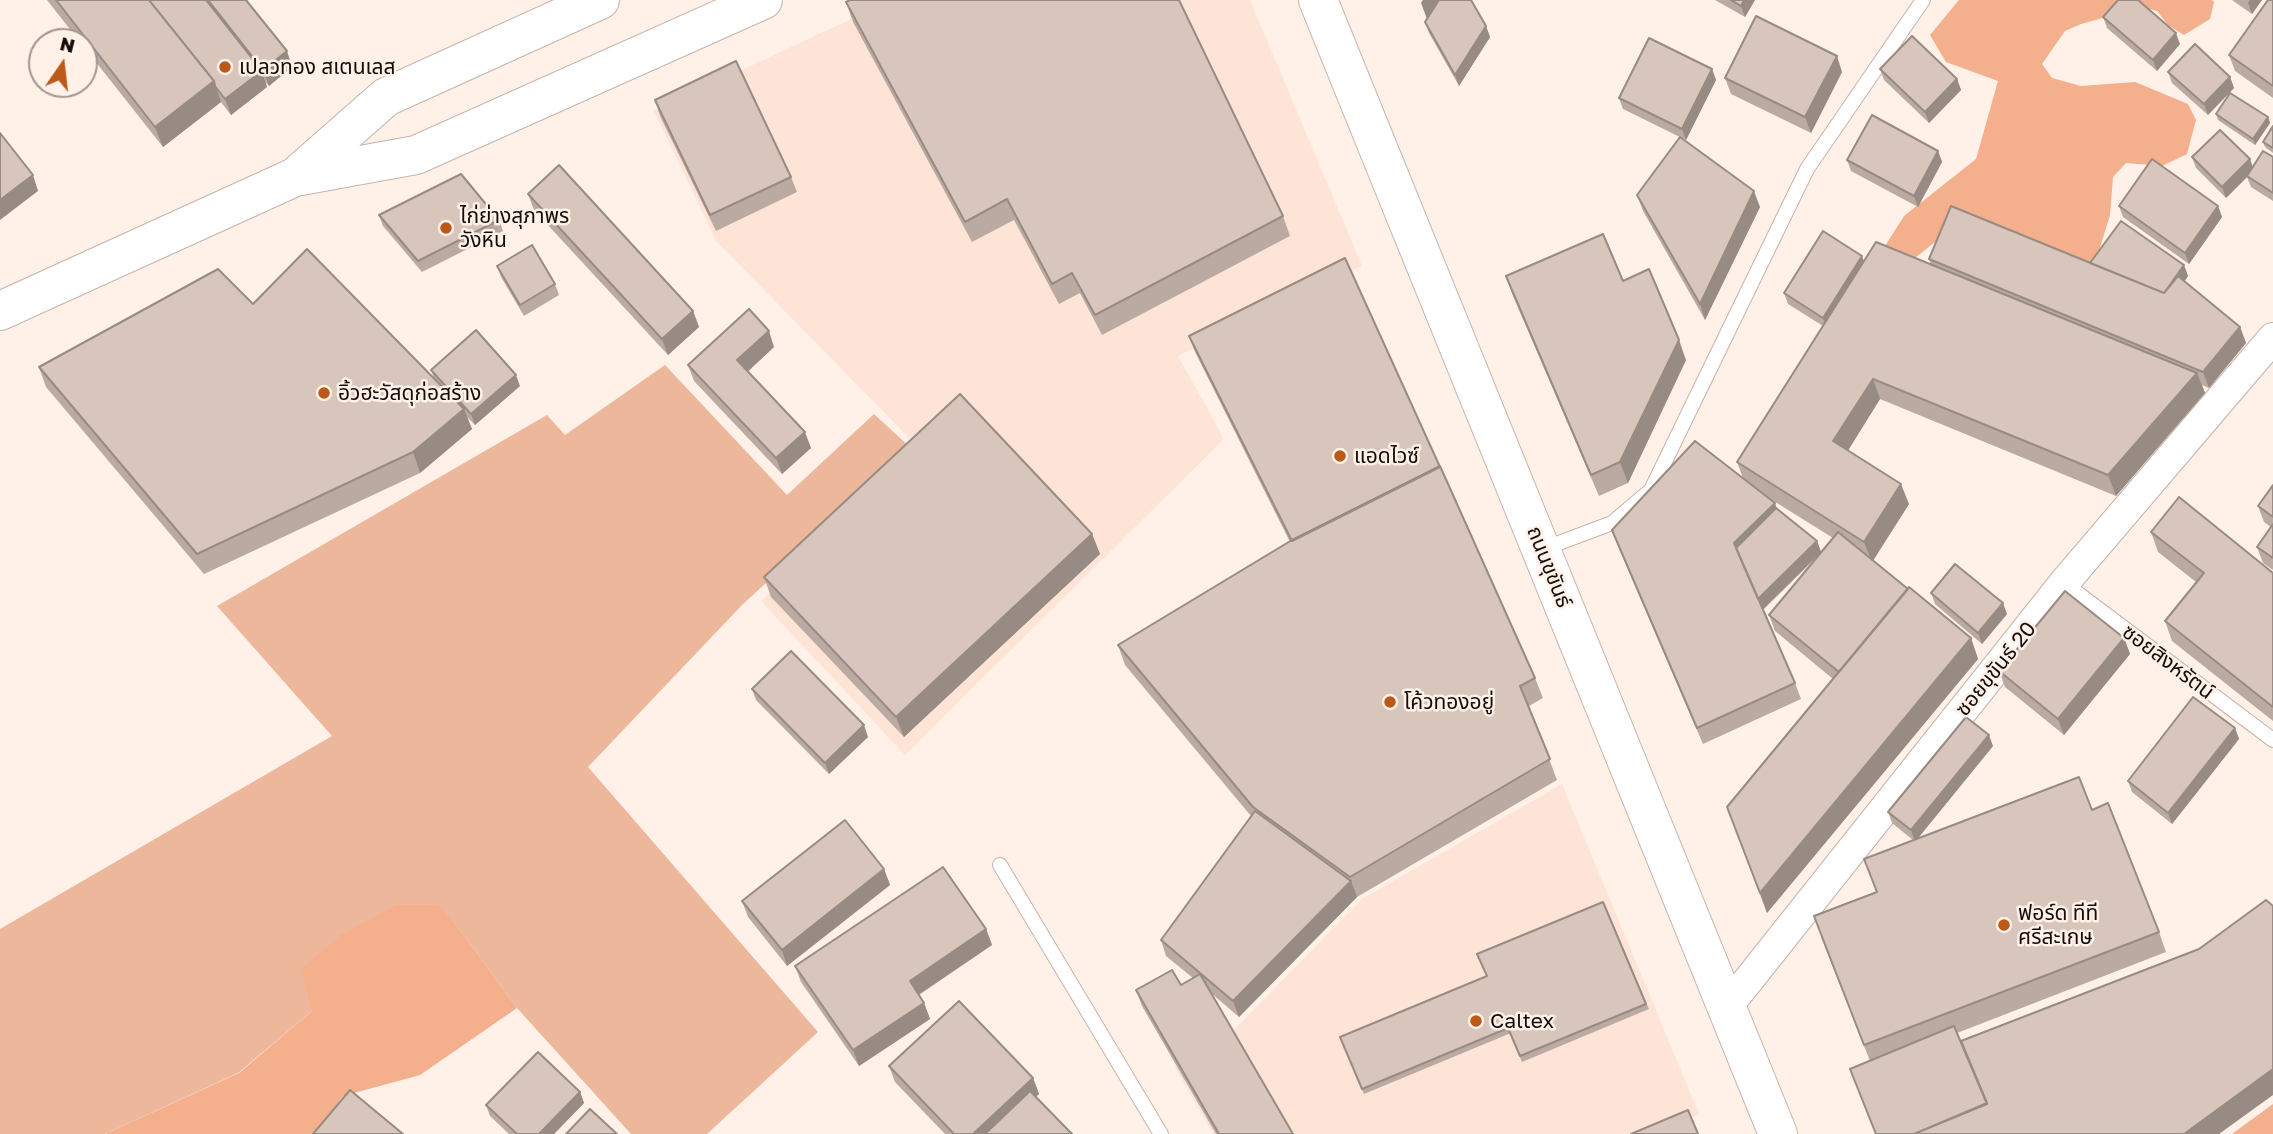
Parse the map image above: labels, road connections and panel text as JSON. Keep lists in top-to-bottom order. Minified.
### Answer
{"streets":{"main road":["ถนนขุขันธ์"],"street":["ซอยขุขันธ์ 20"],"lane":["ซอยสิงหรัตน์"]},"crossings":[["ถนนขุขันธ์","ซอยขุขันธ์ 20"],["ซอยสิงหรัตน์","ซอยขุขันธ์ 20"]],"places":["เปลวทอง สเตนเลส","ไก่ย่างสุภาพร วังหิน","อิ้วฮะวัสดุก่อสร้าง","แอดไวซ์","โค้วทองอยู่","ฟอร์ด ทีที ศรีสะเกษ","Caltex"],"north":"top"}
